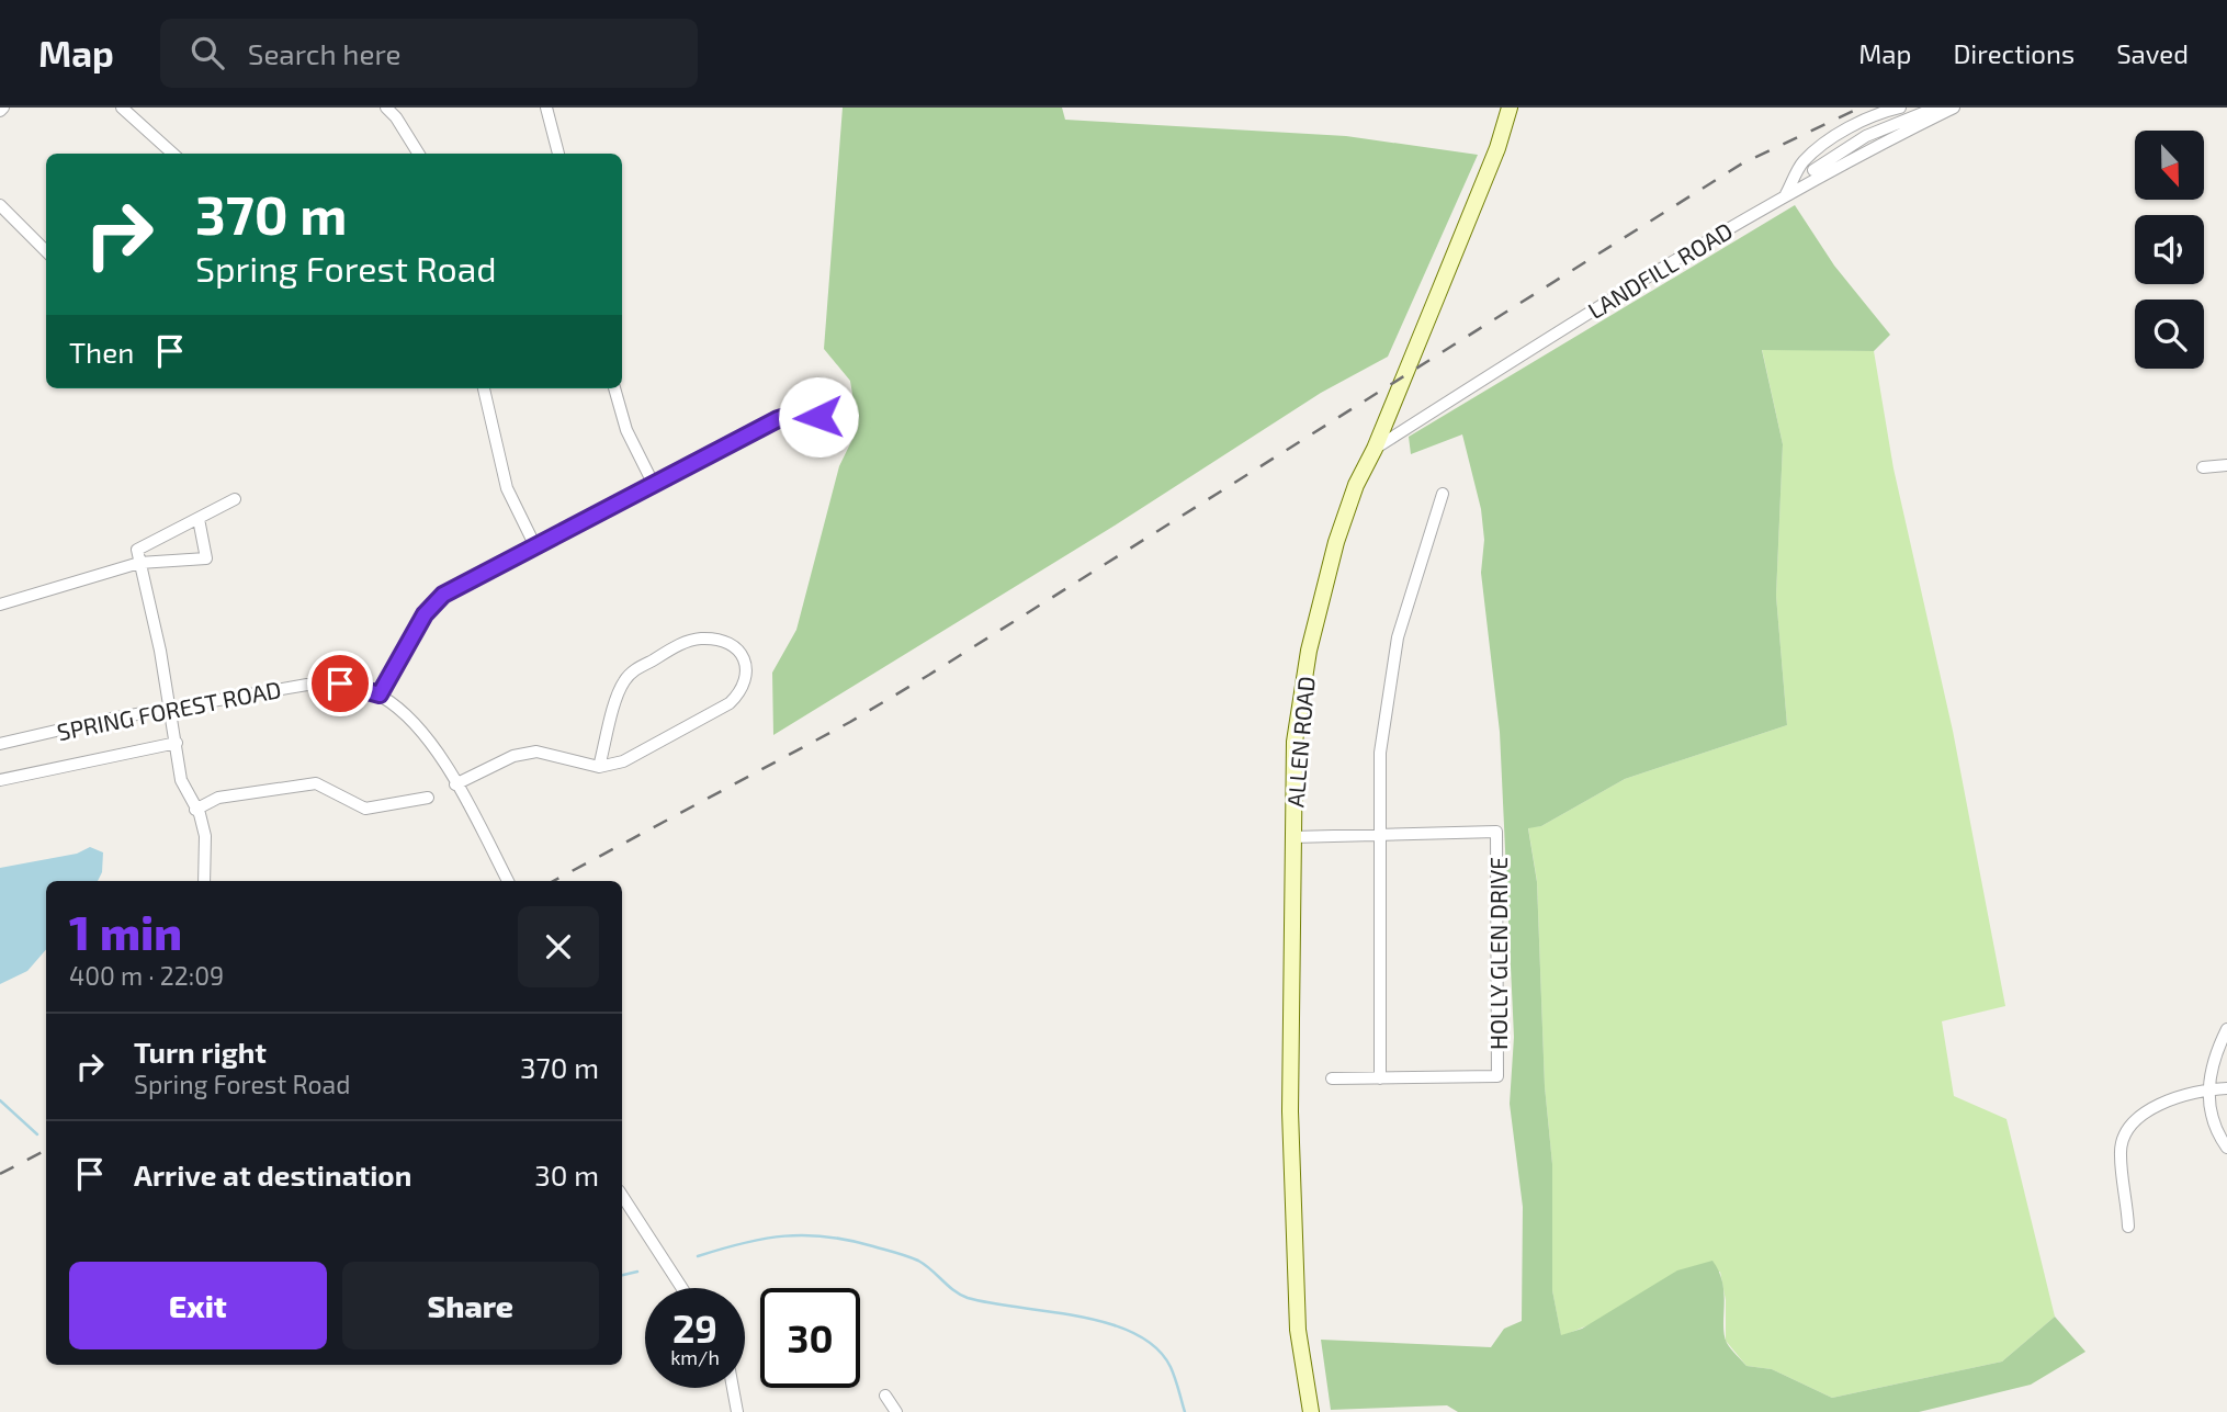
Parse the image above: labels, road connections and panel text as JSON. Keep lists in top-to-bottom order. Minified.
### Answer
{"streets":{"main road":["ALLEN ROAD"],"street":["LANDFILL ROAD","SPRING FOREST ROAD","HOLLY GLEN DRIVE"]},"crossings":[["LANDFILL ROAD","ALLEN ROAD"],["ALLEN ROAD","HOLLY GLEN DRIVE"]],"north":"bottom","page":{"header":"Map","search":"Search here","nav":["Map","Directions","Saved"],"turn":["370 m","Spring Forest Road"],"then":"Then","heading":["1 min","400 m · 22:09"],"list":[{"name":"Turn right","note":"Spring Forest Road","value":"370 m"},{"name":"Arrive at destination","value":"30 m"}],"buttons":["Exit","Share"],"speed":"29 km/h","limit":"30"}}
